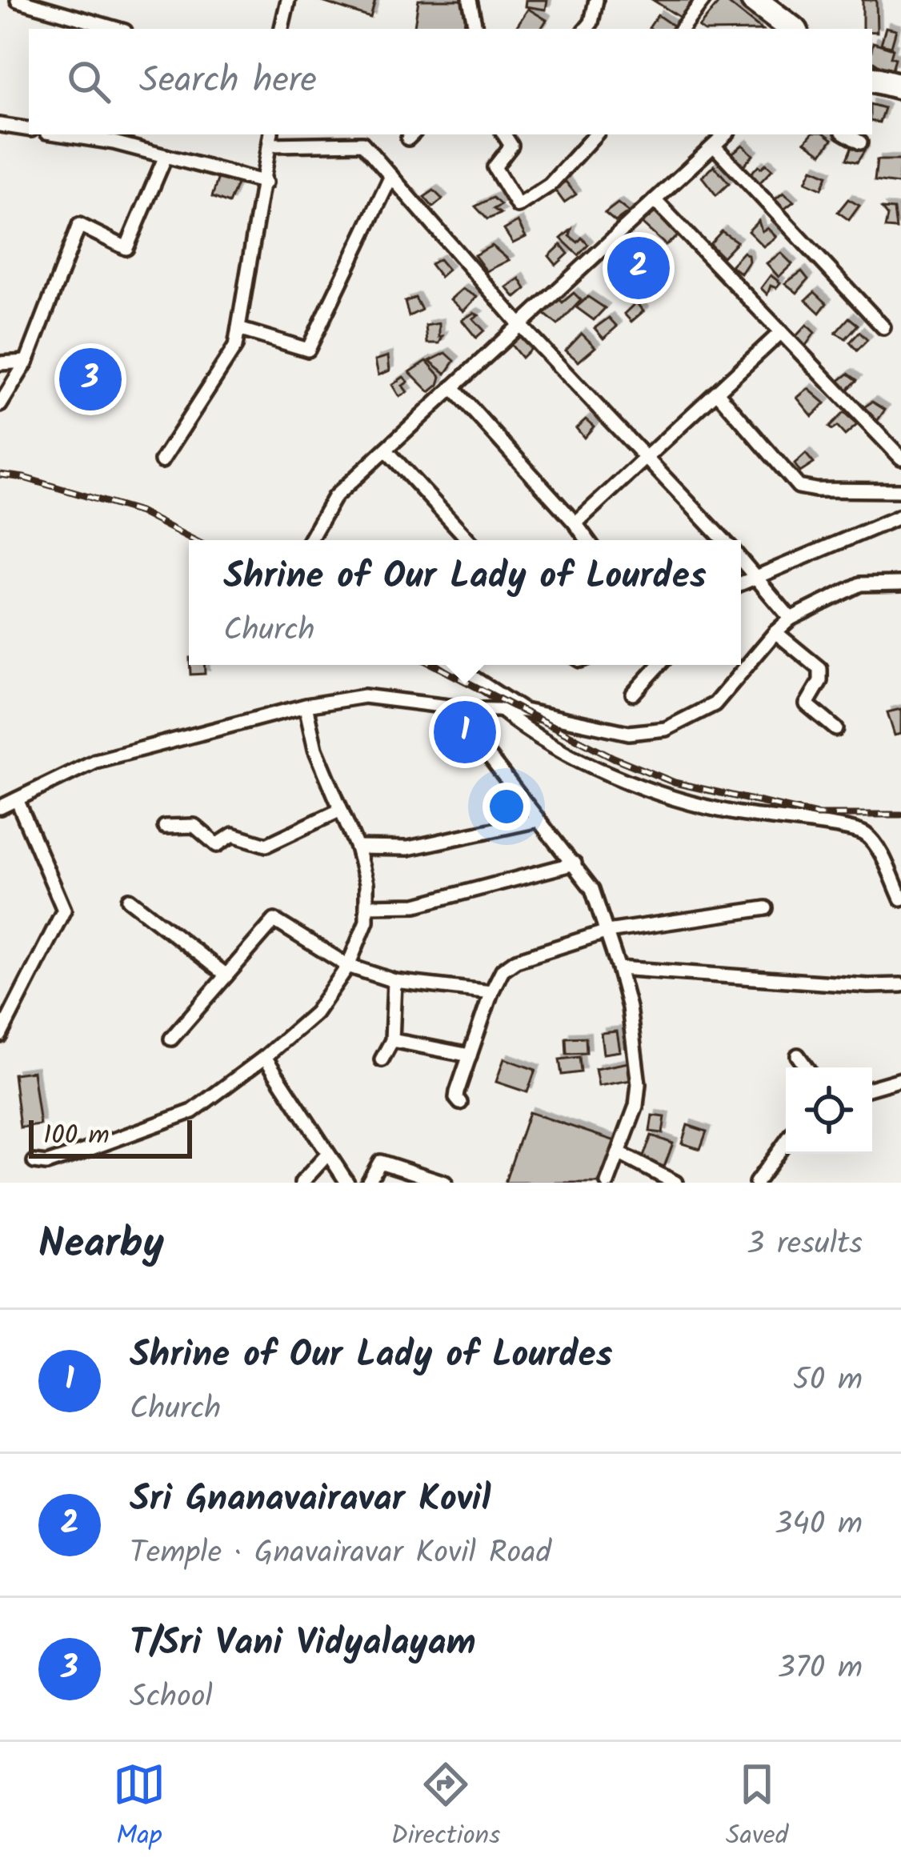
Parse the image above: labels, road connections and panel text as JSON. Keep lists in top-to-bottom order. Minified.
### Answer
{"scale_bar":"100 m","page":{"search":"Search here","pins":["2","3","1"],"popup":["Shrine of Our Lady of Lourdes","Church"],"scale":"100 m","heading":["Nearby","3 results"],"list":[{"mark":"1","name":"Shrine of Our Lady of Lourdes","note":"Church","value":"50 m"},{"mark":"2","name":"Sri Gnanavairavar Kovil","note":"Temple · Gnavairavar Kovil Road","value":"340 m"},{"mark":"3","name":"T/Sri Vani Vidyalayam","note":"School","value":"370 m"}],"nav":["Map","Directions","Saved"]}}
